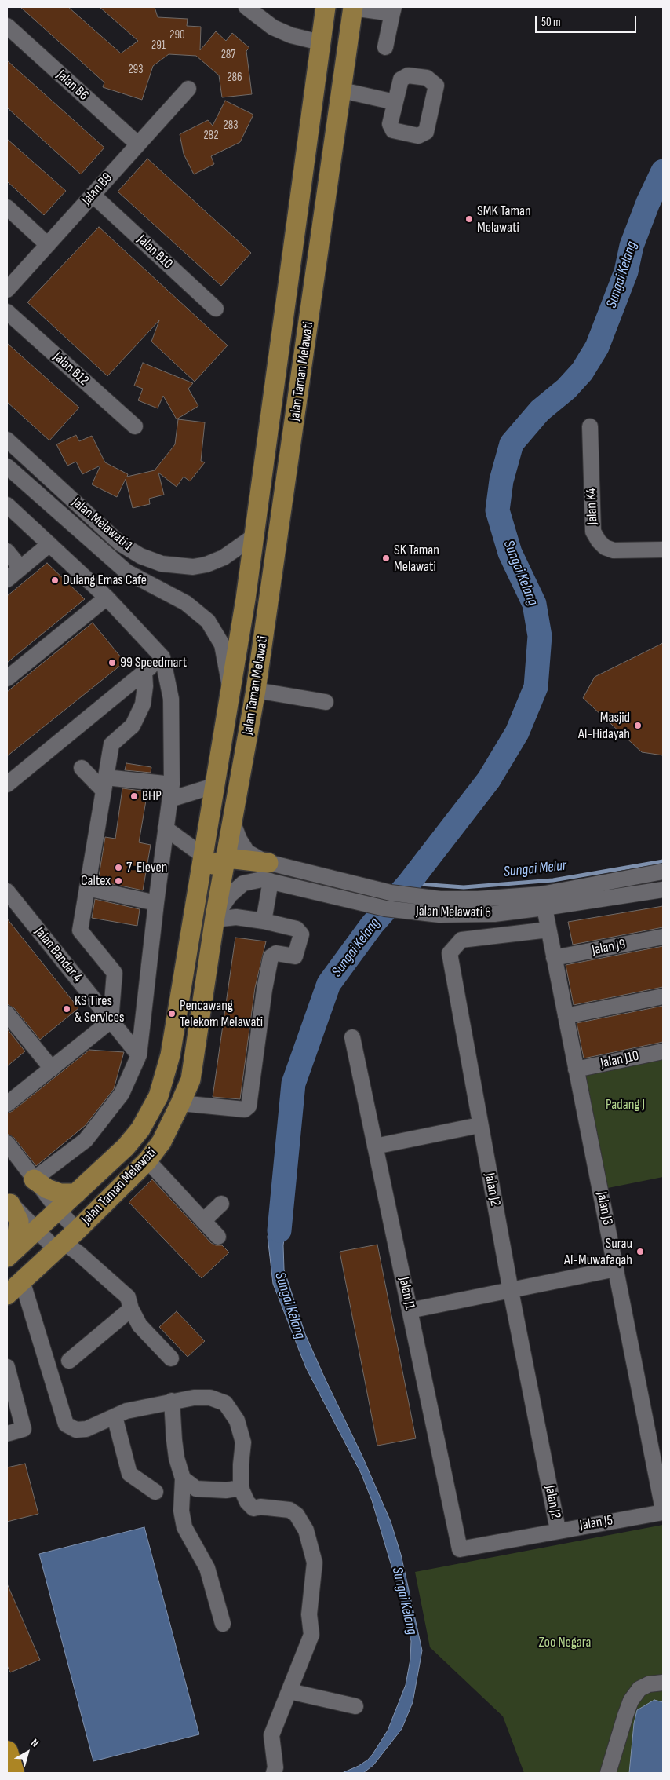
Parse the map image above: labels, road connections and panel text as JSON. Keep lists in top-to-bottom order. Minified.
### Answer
{"streets":{"main road":["Jalan Taman Melawati"],"street":["Jalan B6","Jalan B9","Jalan B10","Jalan B12","Jalan K4","Jalan Melawati 1","Jalan Melawati 6","Jalan J9","Jalan Bandar 4","Jalan J10","Jalan J2","Jalan J3","Jalan J1","Jalan J5"]},"crossings":[["Jalan B6","Jalan B9"],["Jalan B9","Jalan B10"],["Jalan Taman Melawati","Jalan Melawati 1"],["Jalan Taman Melawati","Jalan Melawati 6"],["Jalan Melawati 6","Jalan J3"],["Jalan J9","Jalan J3"],["Jalan J10","Jalan J3"],["Jalan J2","Jalan J3"],["Jalan J2","Jalan J5"],["Jalan J1","Jalan J5"]],"water":["Sungai Kelang","Sungai Melur"],"parks":["Padang J","Zoo Negara"],"places":["SMK Taman Melawati","SK Taman Melawati","Dulang Emas Cafe","99 Speedmart","Masjid Al-Hidayah","BHP","7-Eleven","Caltex","KS Tires & Services","Pencawang Telekom Melawati","Surau Al-Muwafaqah"],"house_numbers":["290","291","287","293","286","283","282"],"scale_bar":"50 m","north":"top right"}
